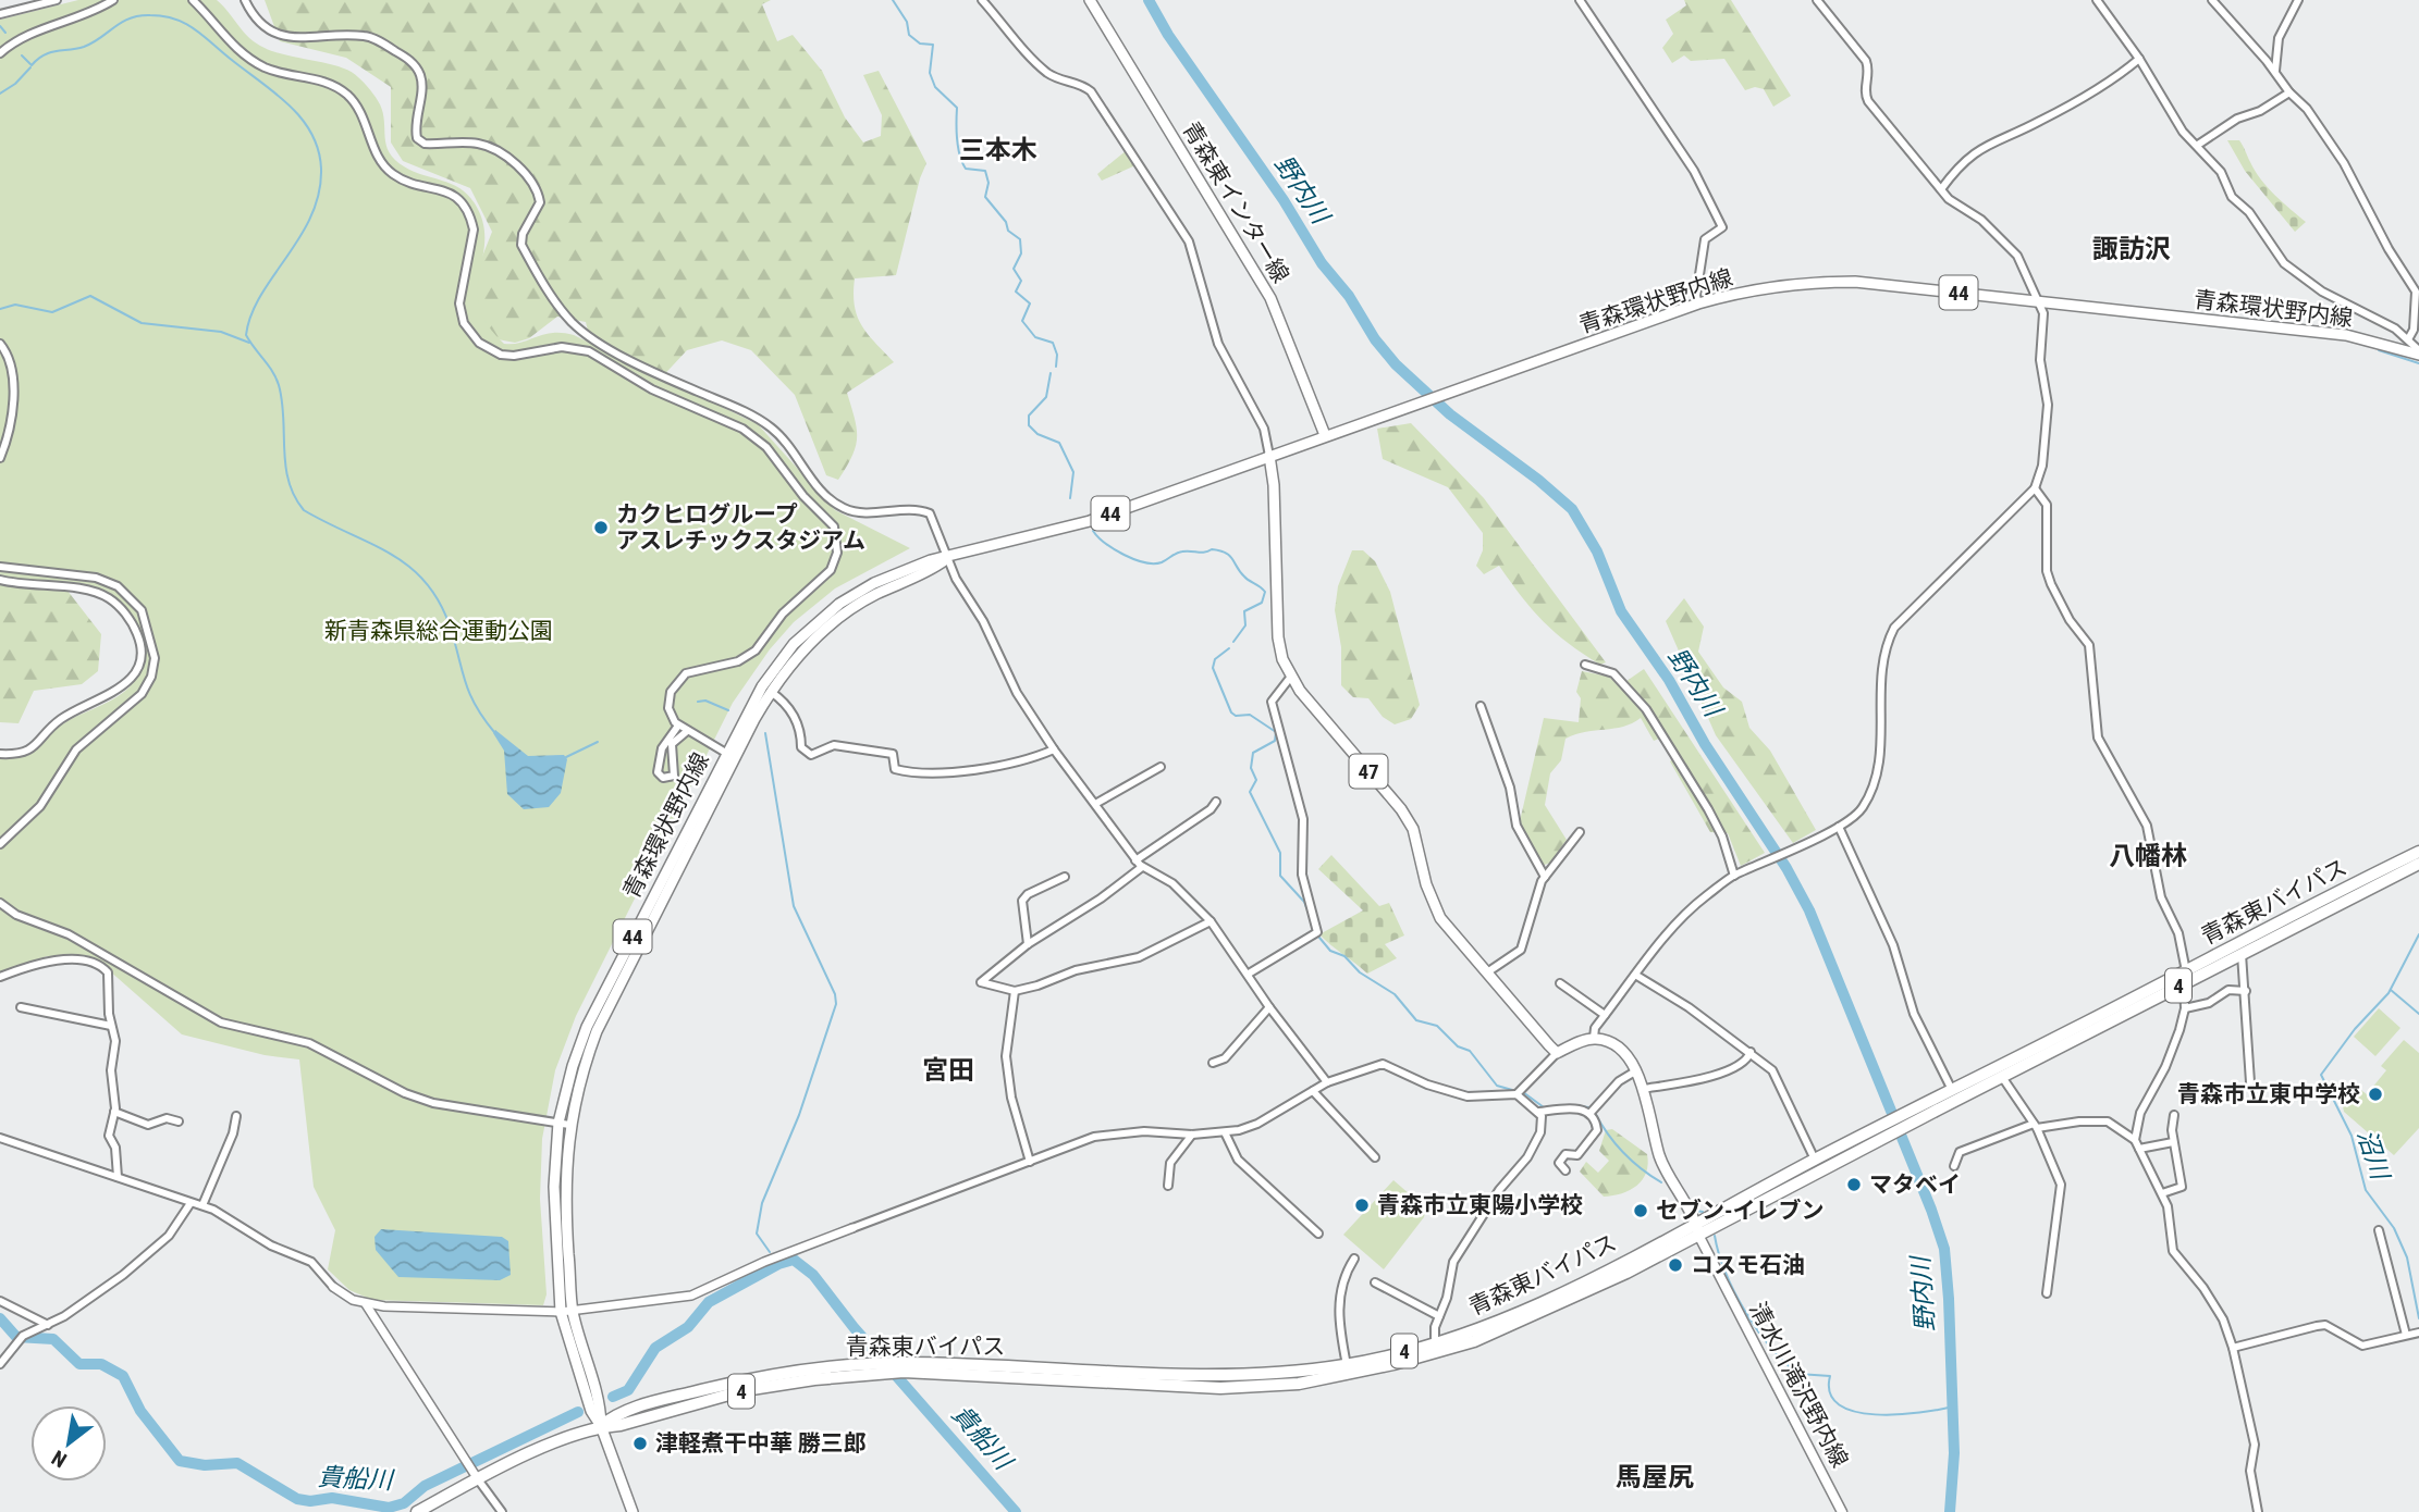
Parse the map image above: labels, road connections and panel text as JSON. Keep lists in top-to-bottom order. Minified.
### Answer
{"streets":{"highway":["青森東バイパス","4"],"main road":["青森東インター線","44","青森環状野内線","47","清水川滝沢野内線"]},"crossings":[["青森東インター線","44"],["青森東インター線","青森環状野内線"],["44","青森環状野内線"],["44","47"],["青森環状野内線","47"],["青森環状野内線","青森東バイパス"],["青森東バイパス","清水川滝沢野内線"]],"districts":["三本木","諏訪沢","八幡林","宮田","馬屋尻"],"water":["野内川","沼川","貴船川"],"parks":["新青森県総合運動公園"],"places":["カクヒログループ アスレチックスタジアム","青森市立東中学校","マタベイ","青森市立東陽小学校","セブン-イレブン","コスモ石油","津軽煮干中華 勝三郎"],"north":"bottom left"}
